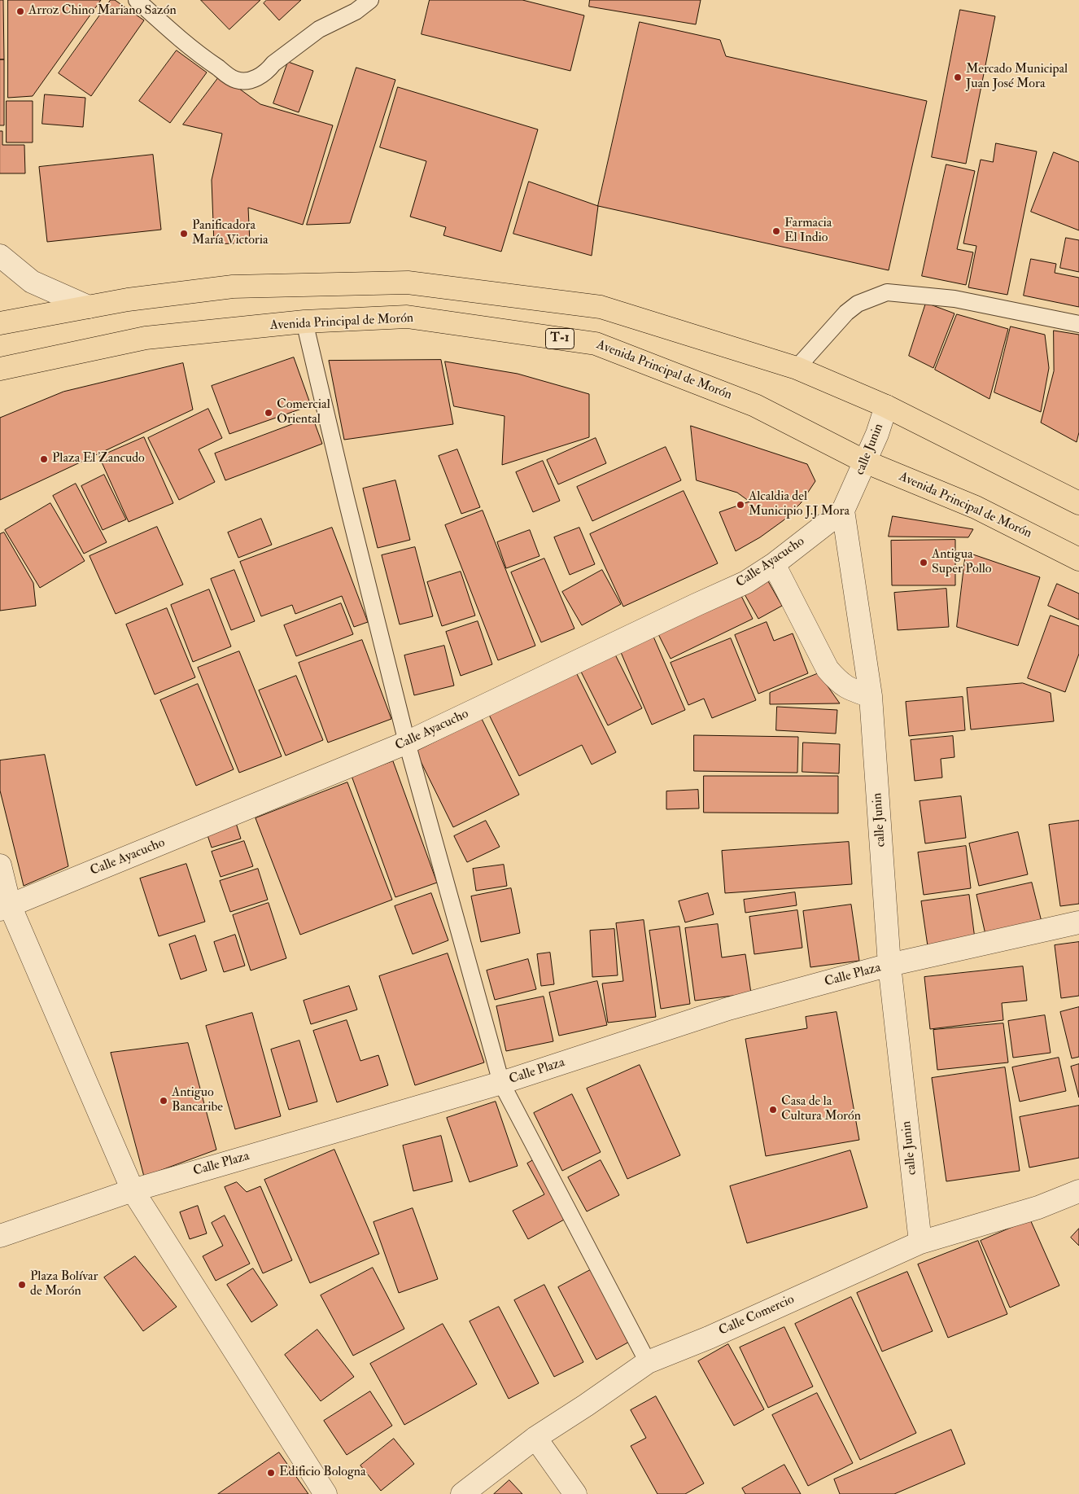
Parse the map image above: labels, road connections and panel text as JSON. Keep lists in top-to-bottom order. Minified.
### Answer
{"streets":{"main road":["Avenida Principal de Morón","T-1"],"street":["calle Junin","Calle Ayacucho","Calle Plaza","Calle Comercio"]},"crossings":[["Avenida Principal de Morón","calle Junin"],["calle Junin","Calle Ayacucho"],["calle Junin","Calle Plaza"],["calle Junin","Calle Comercio"]],"places":["Arroz Chino Mariano Sazón","Mercado Municipal Juan José Mora","Farmacia El Indio","Panificadora María Victoria","Comercial Oriental","Plaza El Zancudo","Alcaldia del Municipio J.J Mora","Antigua Super Pollo","Antiguo Bancaribe","Casa de la Cultura Morón","Plaza Bolívar de Morón","Edificio Bologna"]}
